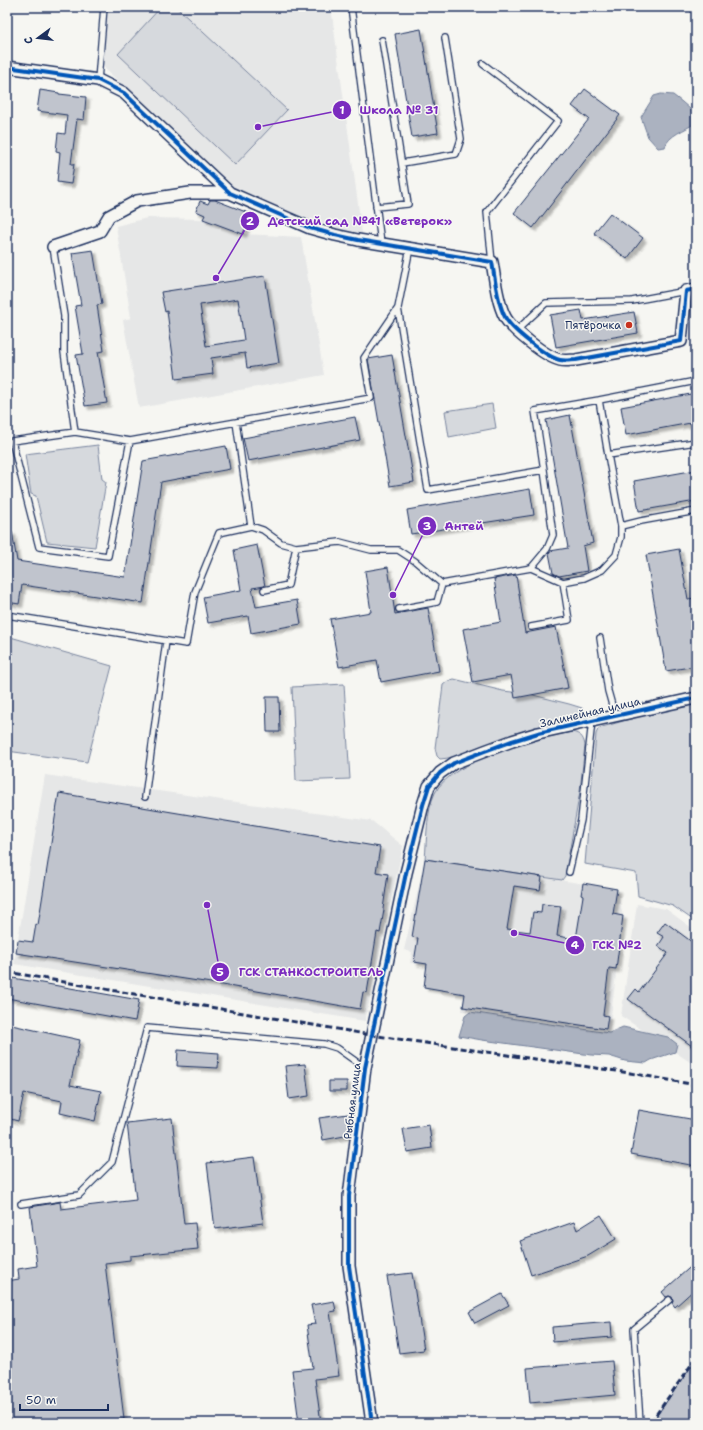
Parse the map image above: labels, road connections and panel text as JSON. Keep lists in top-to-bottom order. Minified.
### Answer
{"streets":{"street":["Залинейная улица","Рыбная улица"]},"crossings":[["Залинейная улица","Рыбная улица"]],"places":["Школа № 31","Детский сад №41 «Ветерок»","Пятёрочка","Антей","ГСК СТАНКОСТРОИТЕЛЬ","ГСК №2"],"scale_bar":"50 m","north":"left"}
